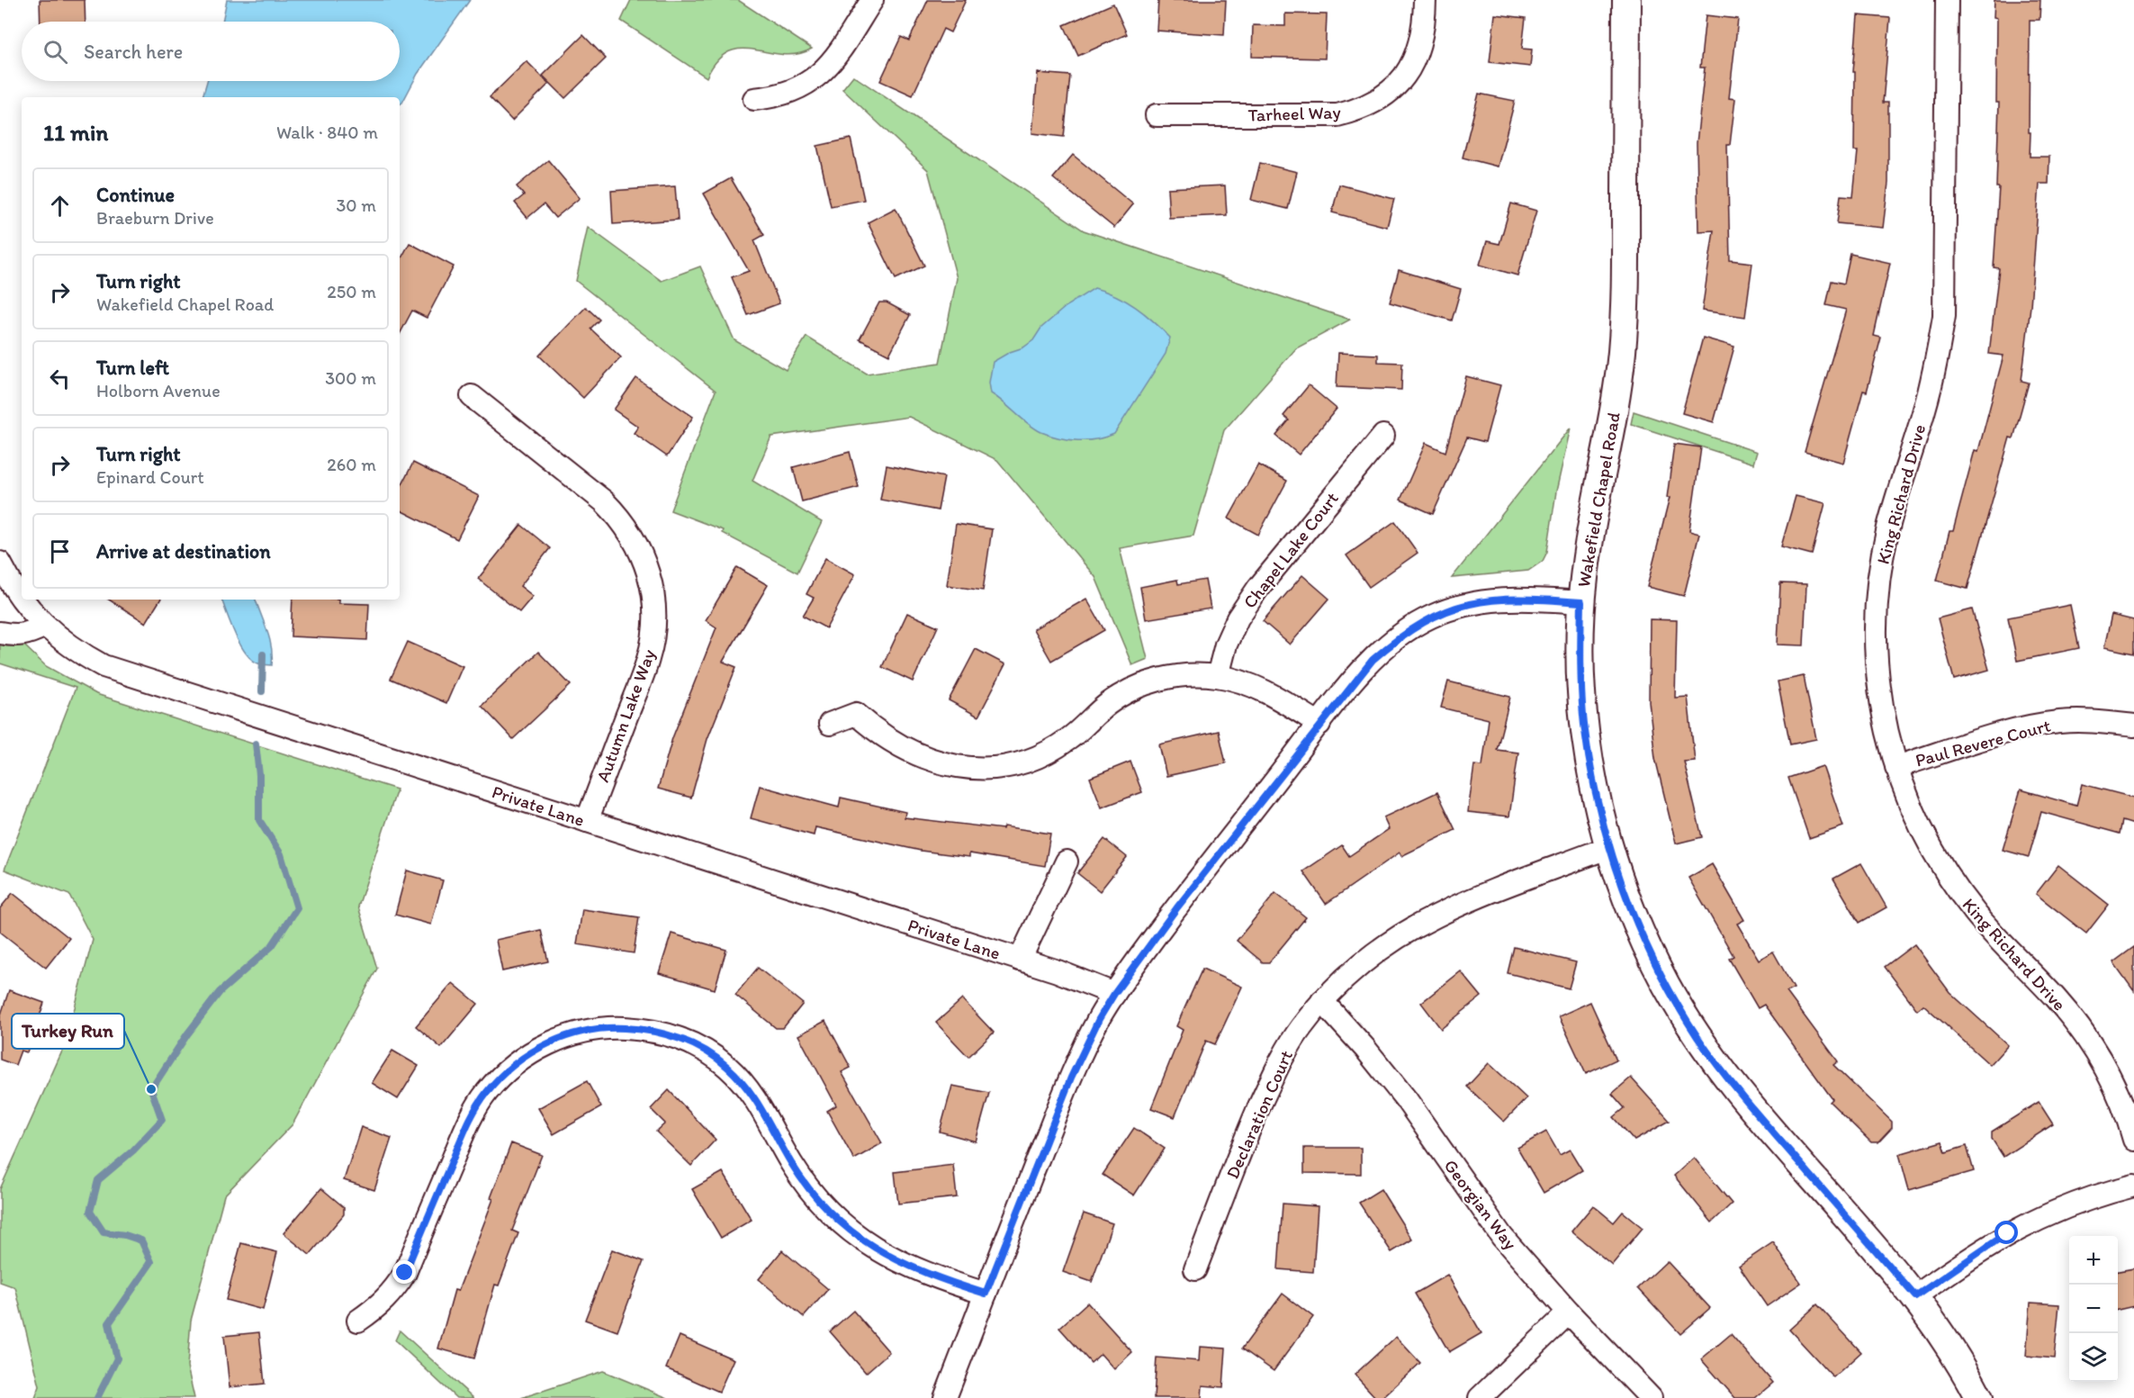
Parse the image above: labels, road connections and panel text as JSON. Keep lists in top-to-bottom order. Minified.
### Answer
{"streets":{"main road":["Wakefield Chapel Road"],"street":["Tarheel Way","King Richard Drive","Chapel Lake Court","Autumn Lake Way","Paul Revere Court","Private Lane","Declaration Court","Georgian Way"]},"crossings":[["King Richard Drive","Paul Revere Court"],["Wakefield Chapel Road","Declaration Court"],["Autumn Lake Way","Private Lane"],["Declaration Court","Georgian Way"]],"places":["Turkey Run"],"page":{"search":"Search here","heading":["11 min","Walk · 840 m"],"list":[["Continue","Braeburn Drive","30 m"],["Turn right","Wakefield Chapel Road","250 m"],["Turn left","Holborn Avenue","300 m"],["Turn right","Epinard Court","260 m"],"Arrive at destination"],"map_buttons":["+","−"]}}
